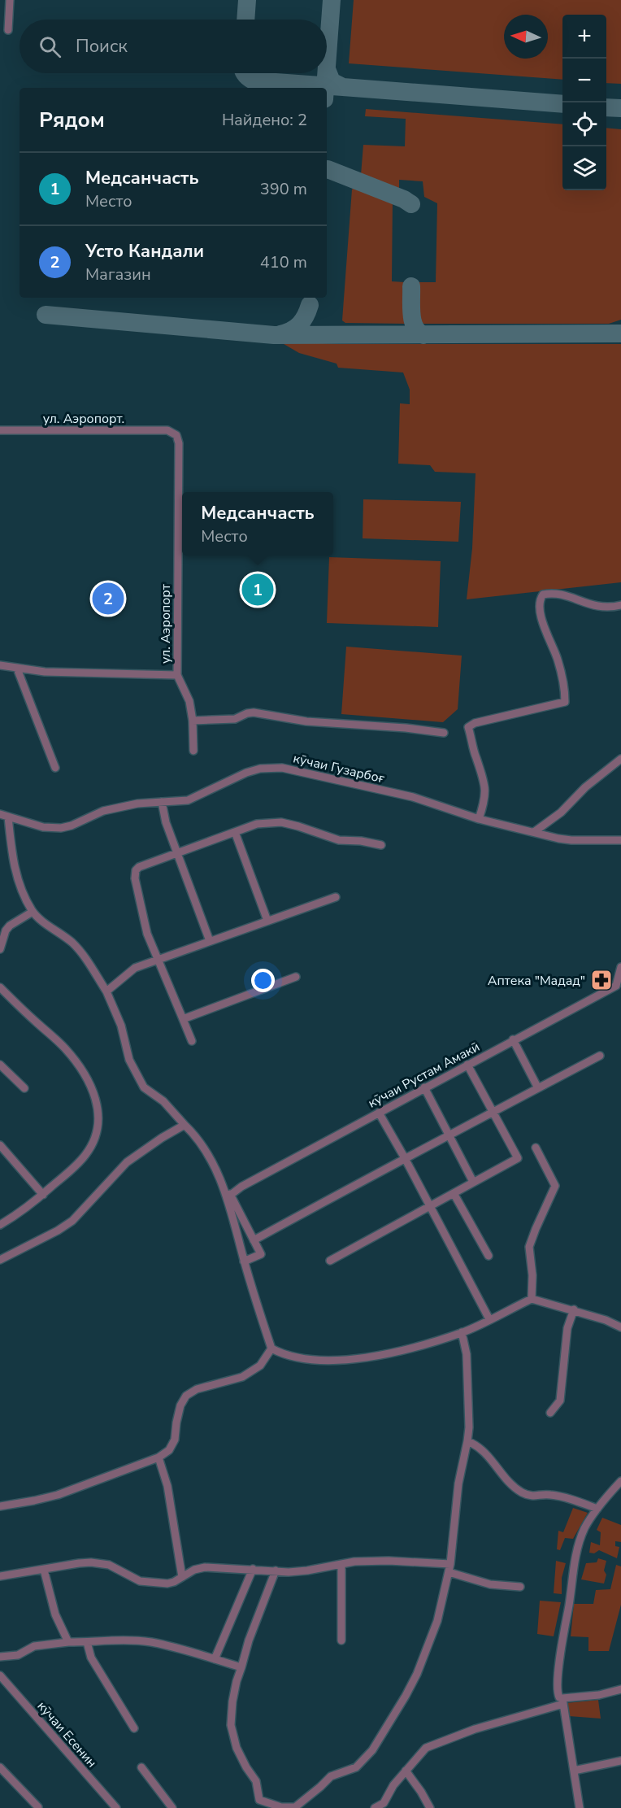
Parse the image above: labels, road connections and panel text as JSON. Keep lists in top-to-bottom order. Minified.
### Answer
{"streets":{"street":["ул. Аэропорт.","ул. Аэропорт","кӯчаи Гузарбоғ","кӯчаи Рустам Амакӣ","кӯчаи Есенин"]},"crossings":[["ул. Аэропорт.","ул. Аэропорт"]],"places":{"pharmacy":["Аптека \"Мадад\""]},"north":"left","page":{"map_buttons":["+","−"],"search":"Поиск","heading":["Рядом","Найдено: 2"],"list":[{"mark":"1","name":"Медсанчасть","note":"Место","value":"390 m"},{"mark":"2","name":"Усто Кандали","note":"Магазин","value":"410 m"}],"popup":["Медсанчасть","Место"],"pins":["1","2"]}}
